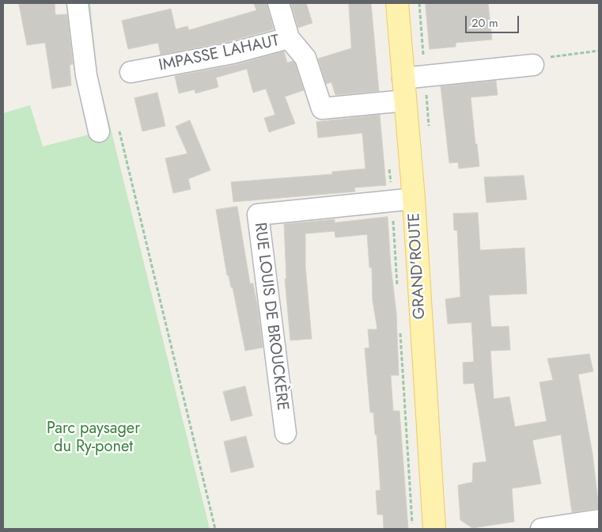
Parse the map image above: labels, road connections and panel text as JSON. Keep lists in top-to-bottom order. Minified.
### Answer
{"streets":{"main road":["GRAND'ROUTE"],"street":["IMPASSE LAHAUT","RUE LOUIS DE BROUCKÈRE"]},"crossings":[["IMPASSE LAHAUT","GRAND'ROUTE"],["GRAND'ROUTE","RUE LOUIS DE BROUCKÈRE"]],"parks":["Parc paysager du Ry-ponet"],"scale_bar":"20 m"}
